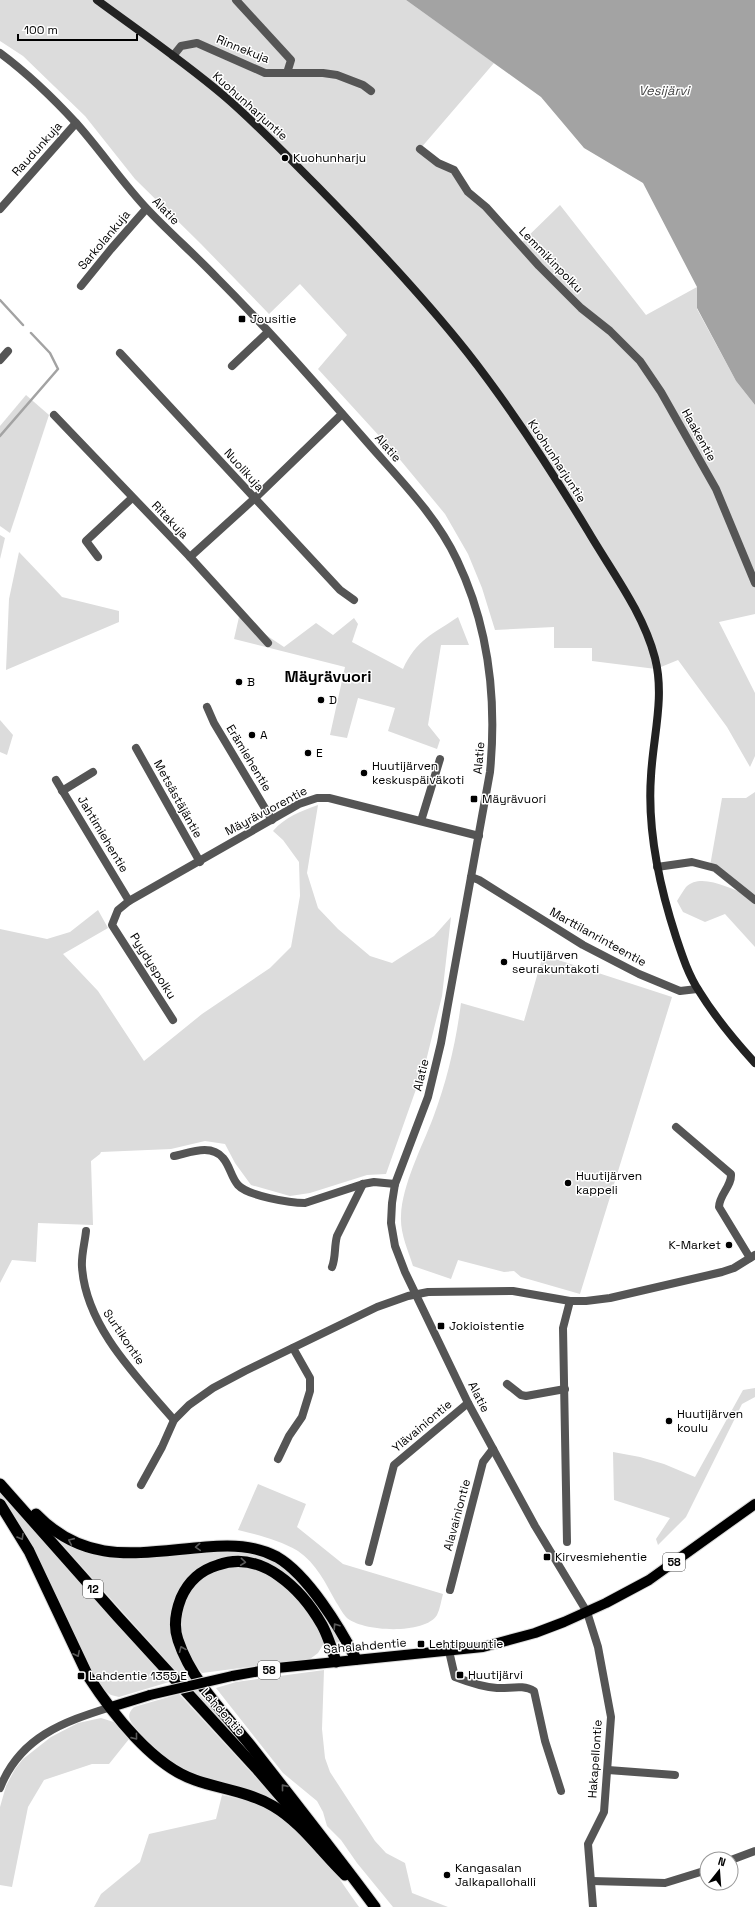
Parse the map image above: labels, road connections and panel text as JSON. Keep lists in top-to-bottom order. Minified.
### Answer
{"streets":{"highway":["12","Lahdentie"],"main road":["Kuohunharjuntie","58","Sahalahdentie"],"street":["Rinnekuja","Raudunkuja","Alatie","Sarkolankuja","Lemmikinpolku","Haakentie","Nuolikuja","Ritakuja","Erämiehentie","Metsästäjäntie","Mäyrävuorentie","Jahtimiehentie","Marttilanrinteentie","Pyydyspolku","Surtikontie","Ylävainiontie","Alavainiontie","Hakapellontie"]},"crossings":[["Rinnekuja","Kuohunharjuntie"],["Kuohunharjuntie","Marttilanrinteentie"],["Raudunkuja","Alatie"],["Alatie","Sarkolankuja"],["Alatie","Mäyrävuorentie"],["Alatie","Marttilanrinteentie"],["Alatie","Ylävainiontie"],["Alatie","Alavainiontie"],["Alatie","Sahalahdentie"],["Alatie","Hakapellontie"],["Lemmikinpolku","Haakentie"],["Erämiehentie","Mäyrävuorentie"],["Metsästäjäntie","Mäyrävuorentie"],["Mäyrävuorentie","Jahtimiehentie"],["Mäyrävuorentie","Pyydyspolku"],["Sahalahdentie","Hakapellontie"]],"districts":["Mäyrävuori"],"water":["Vesijärvi"],"places":{"other":["Kuohunharju","B","D","A","E","Huutijärven keskuspäiväkoti","Huutijärven seurakuntakoti","Huutijärven kappeli","K-Market","Huutijärven koulu","Kangasalan Jalkapallohalli"],"transit":["Jousitie","Mäyrävuori","Jokioistentie","Kirvesmiehentie","Lehtipuuntie","Huutijärvi","Lahdentie 1355 E"]},"scale_bar":"100 m","north":"top"}
